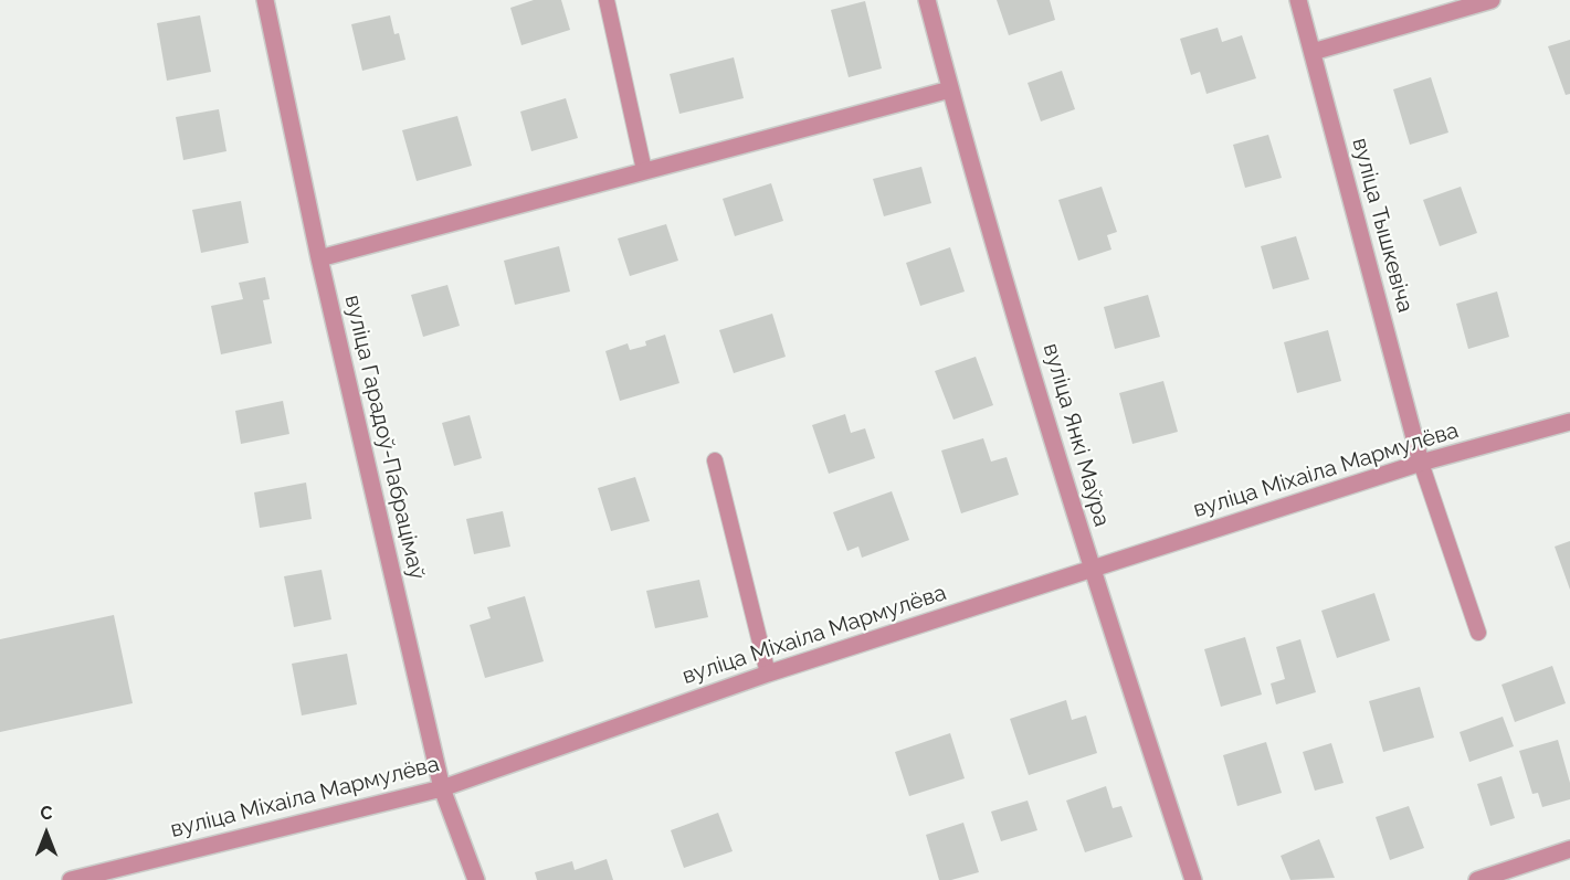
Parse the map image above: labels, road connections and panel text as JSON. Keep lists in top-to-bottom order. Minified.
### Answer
{"streets":{"street":["вуліца Тышкевіча","вуліца Янкі Маўра","вуліца Гарадоў-Пабрацімаў","вуліца Міхаіла Мармулёва"]},"crossings":[["вуліца Тышкевіча","вуліца Міхаіла Мармулёва"],["вуліца Янкі Маўра","вуліца Міхаіла Мармулёва"],["вуліца Гарадоў-Пабрацімаў","вуліца Міхаіла Мармулёва"]],"north":"top"}
